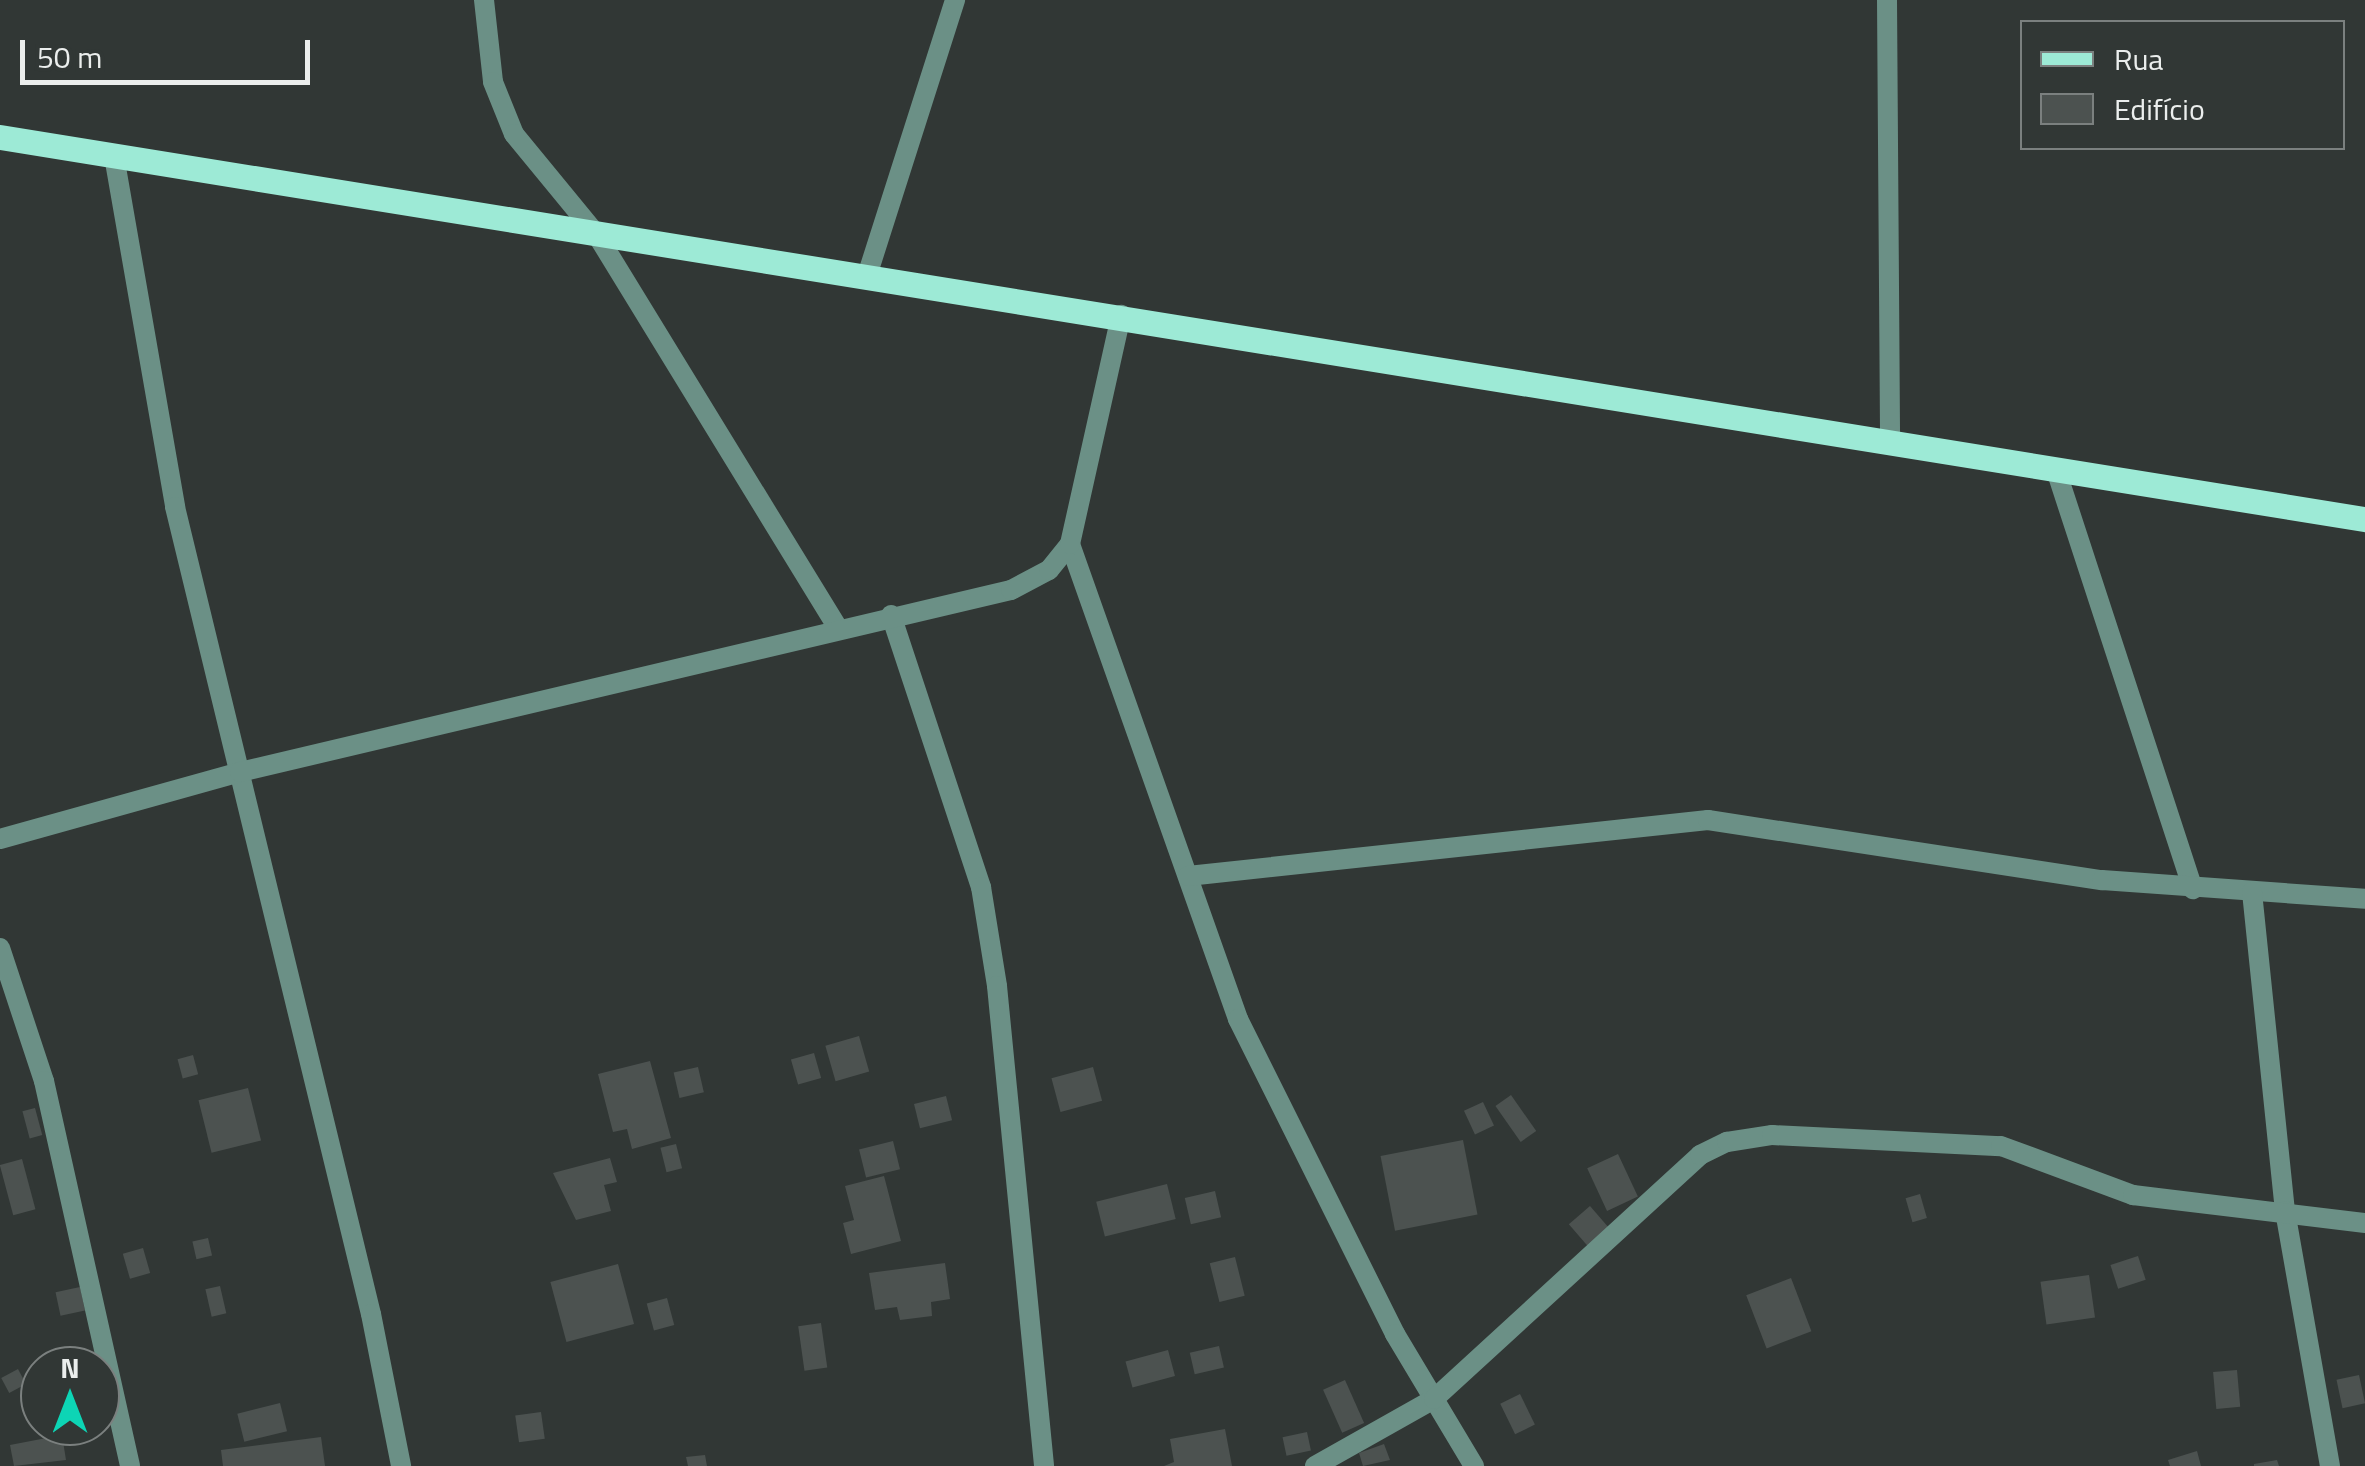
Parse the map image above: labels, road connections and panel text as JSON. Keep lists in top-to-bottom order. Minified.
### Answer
{"legend":["Rua","Edifício"],"scale_bar":"50 m","north":"top"}
